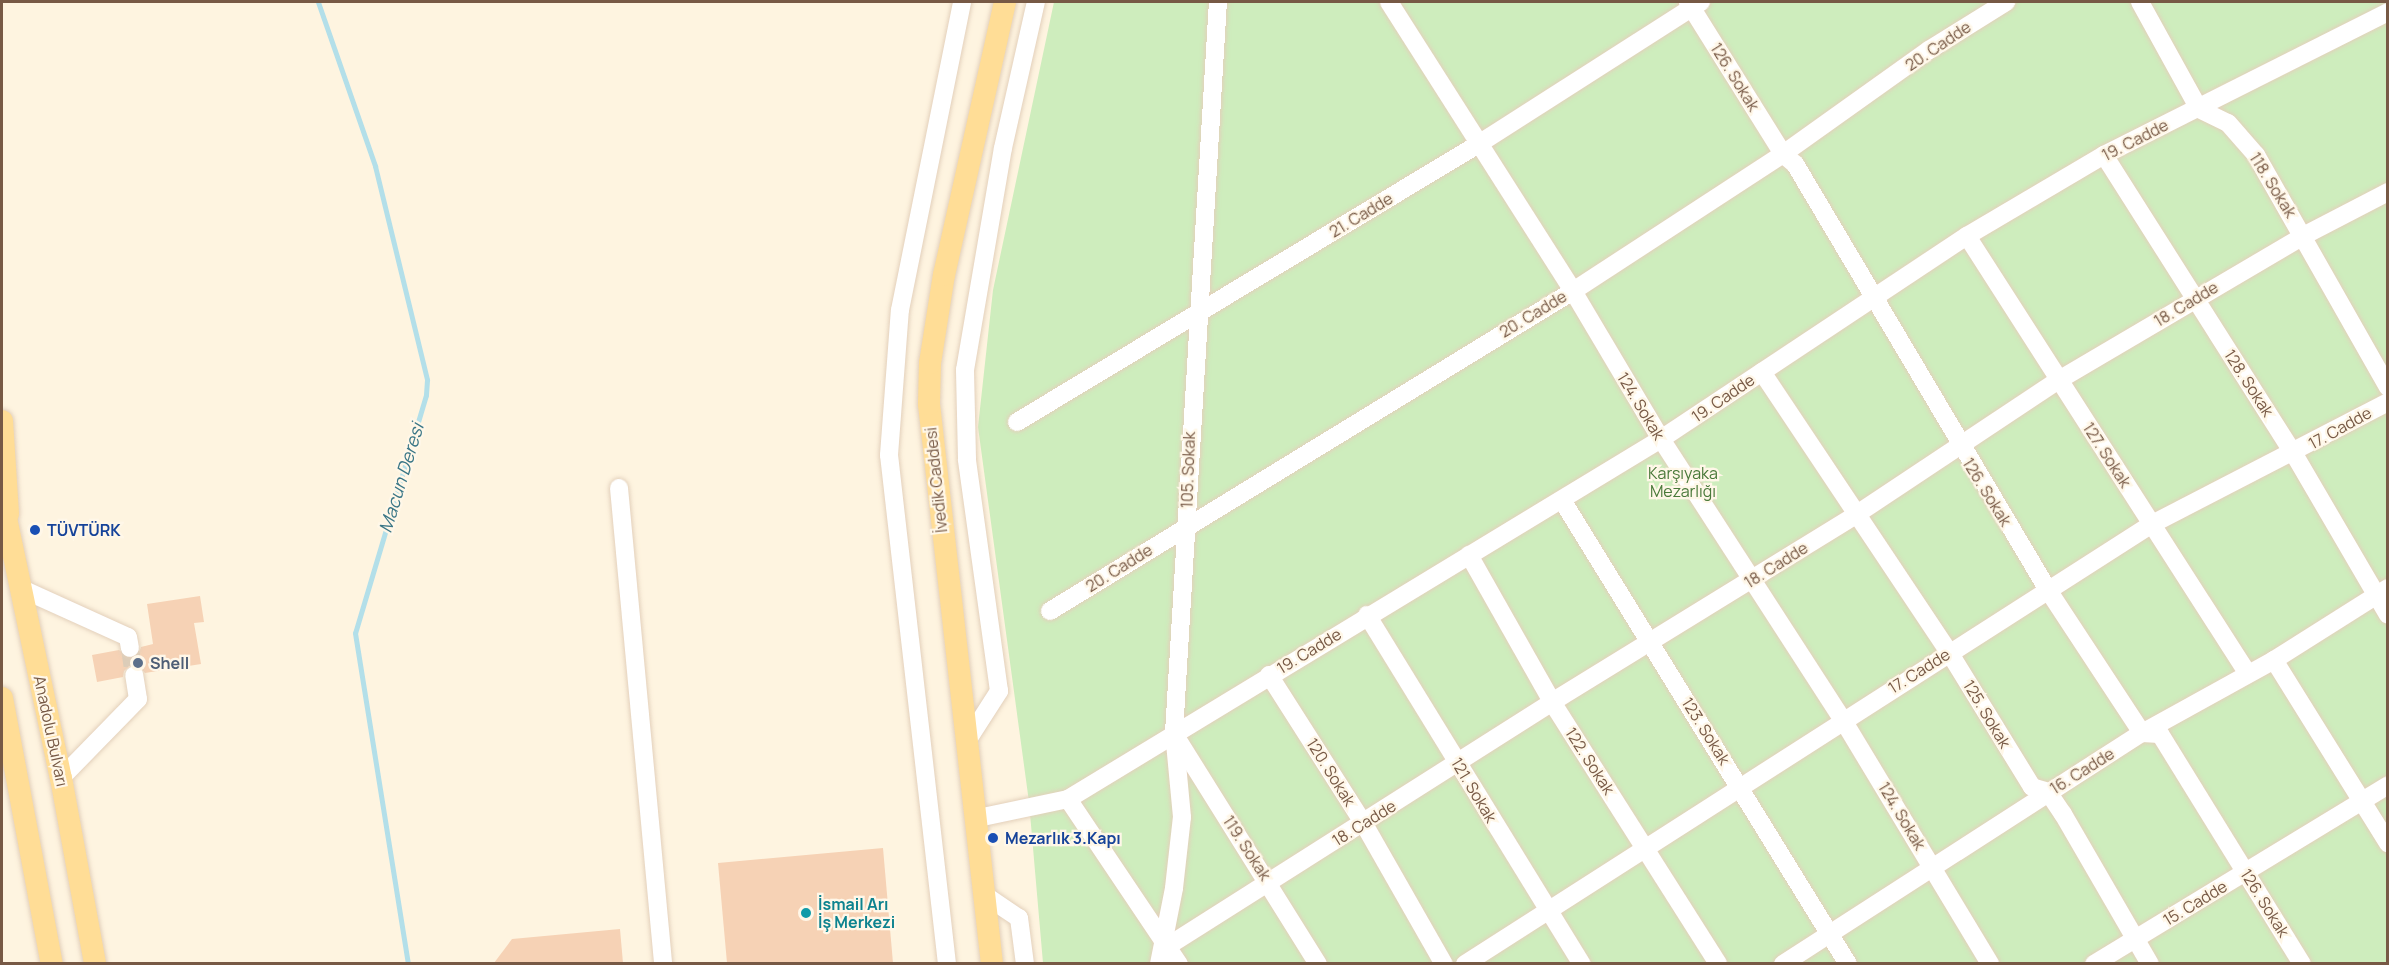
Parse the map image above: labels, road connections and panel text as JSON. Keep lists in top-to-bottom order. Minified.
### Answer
{"streets":{"main road":["İvedik Caddesi","Anadolu Bulvarı"],"street":["20. Cadde","126. Sokak","19. Cadde","118. Sokak","21. Cadde","18. Cadde","128. Sokak","124. Sokak","17. Cadde","127. Sokak","105. Sokak","125. Sokak","123. Sokak","122. Sokak","16. Cadde","120. Sokak","121. Sokak","119. Sokak","15. Cadde"]},"crossings":[["20. Cadde","126. Sokak"],["20. Cadde","124. Sokak"],["20. Cadde","105. Sokak"],["126. Sokak","19. Cadde"],["126. Sokak","21. Cadde"],["126. Sokak","18. Cadde"],["126. Sokak","17. Cadde"],["126. Sokak","16. Cadde"],["126. Sokak","15. Cadde"],["19. Cadde","118. Sokak"],["19. Cadde","128. Sokak"],["19. Cadde","124. Sokak"],["19. Cadde","127. Sokak"],["19. Cadde","105. Sokak"],["19. Cadde","İvedik Caddesi"],["19. Cadde","125. Sokak"],["19. Cadde","123. Sokak"],["19. Cadde","122. Sokak"],["19. Cadde","120. Sokak"],["19. Cadde","121. Sokak"],["19. Cadde","119. Sokak"],["118. Sokak","18. Cadde"],["21. Cadde","124. Sokak"],["21. Cadde","105. Sokak"],["18. Cadde","128. Sokak"],["18. Cadde","124. Sokak"],["18. Cadde","127. Sokak"],["18. Cadde","105. Sokak"],["18. Cadde","125. Sokak"],["18. Cadde","123. Sokak"],["18. Cadde","122. Sokak"],["18. Cadde","120. Sokak"],["18. Cadde","121. Sokak"],["18. Cadde","119. Sokak"],["128. Sokak","17. Cadde"],["128. Sokak","16. Cadde"],["124. Sokak","17. Cadde"],["124. Sokak","16. Cadde"],["17. Cadde","127. Sokak"],["17. Cadde","125. Sokak"],["17. Cadde","123. Sokak"],["17. Cadde","122. Sokak"],["17. Cadde","121. Sokak"],["127. Sokak","16. Cadde"],["105. Sokak","119. Sokak"],["125. Sokak","16. Cadde"],["125. Sokak","15. Cadde"],["123. Sokak","16. Cadde"]],"water":["Macun Deresi"],"parks":["Karşıyaka Mezarlığı"],"places":["TÜVTÜRK","Shell","Mezarlık 3.Kapı","İsmail Arı İş Merkezi"]}
